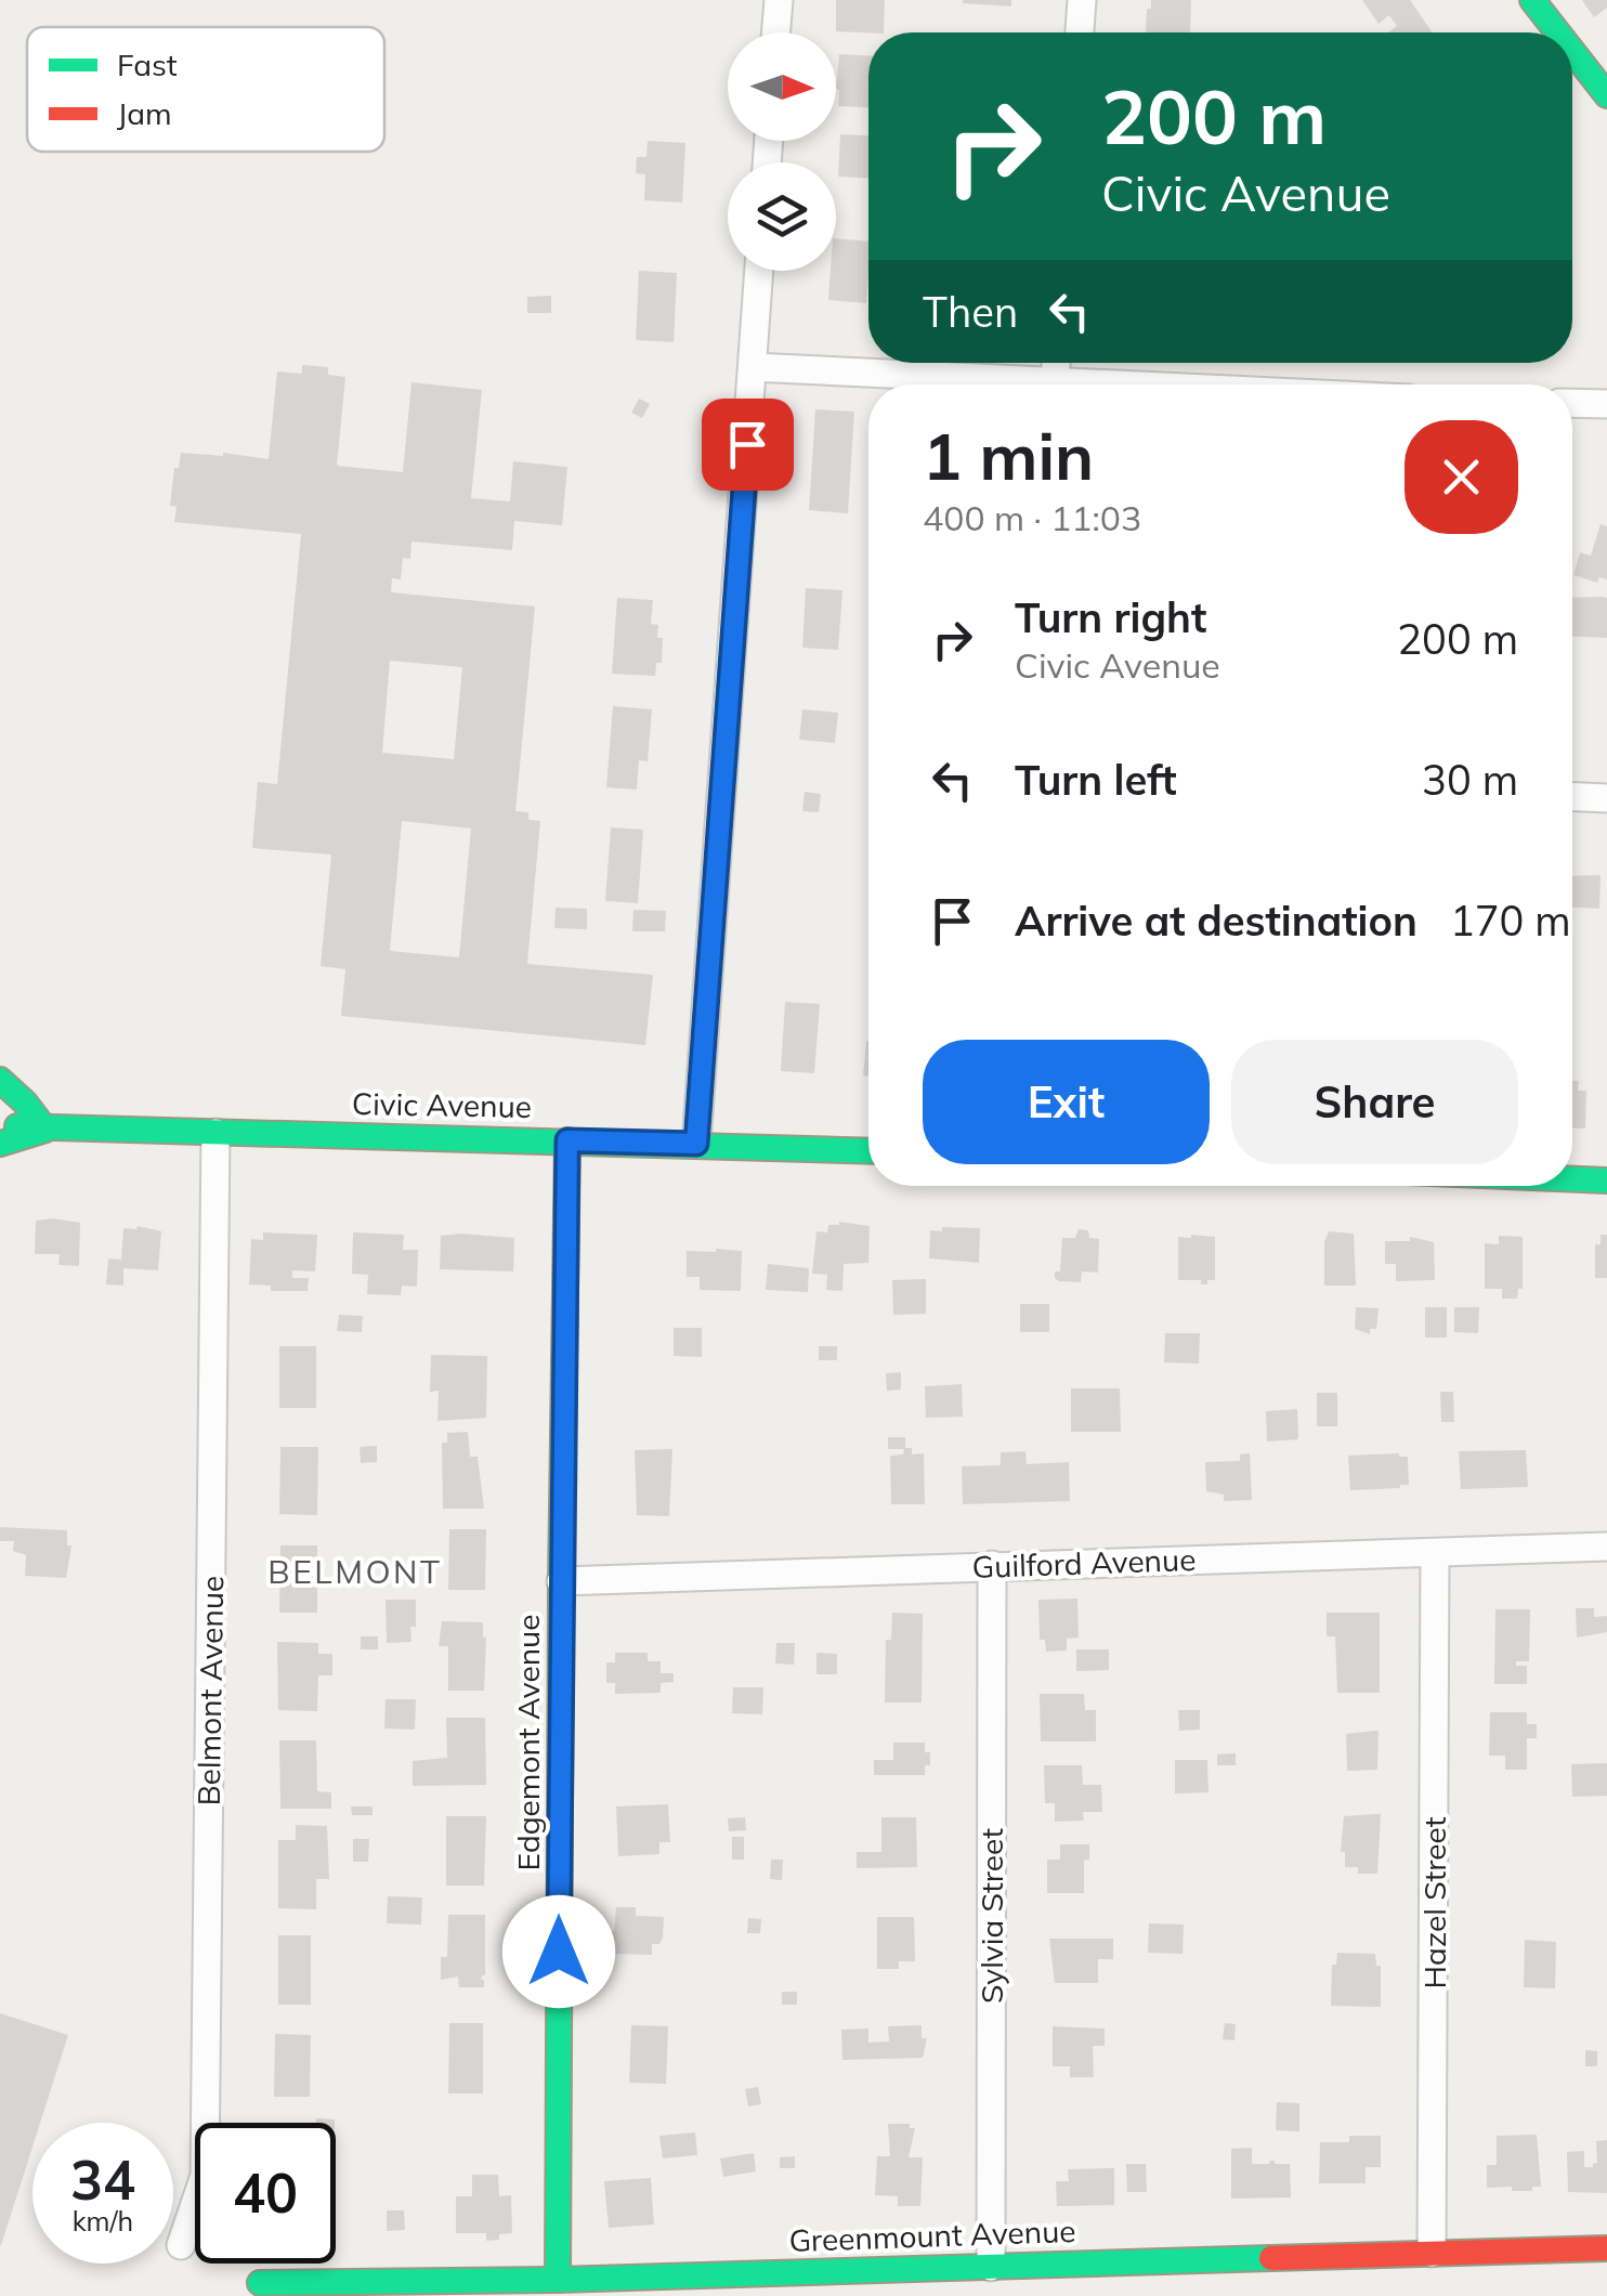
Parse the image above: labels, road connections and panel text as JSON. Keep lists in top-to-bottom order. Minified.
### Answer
{"streets":{"street":["Civic Avenue","Guilford Avenue","Belmont Avenue","Edgemont Avenue","Hazel Street","Sylvia Street","Greenmount Avenue"]},"crossings":[["Civic Avenue","Belmont Avenue"],["Civic Avenue","Edgemont Avenue"],["Guilford Avenue","Edgemont Avenue"],["Guilford Avenue","Hazel Street"],["Guilford Avenue","Sylvia Street"],["Edgemont Avenue","Greenmount Avenue"],["Hazel Street","Greenmount Avenue"],["Sylvia Street","Greenmount Avenue"]],"districts":["BELMONT"],"legend":["Fast","Jam"],"north":"right","page":{"turn":["200 m","Civic Avenue"],"then":"Then","heading":["1 min","400 m · 11:03"],"list":[{"name":"Turn right","note":"Civic Avenue","value":"200 m"},{"name":"Turn left","value":"30 m"},{"name":"Arrive at destination","value":"170 m"}],"buttons":["Exit","Share"],"speed":"34 km/h","limit":"40"}}
